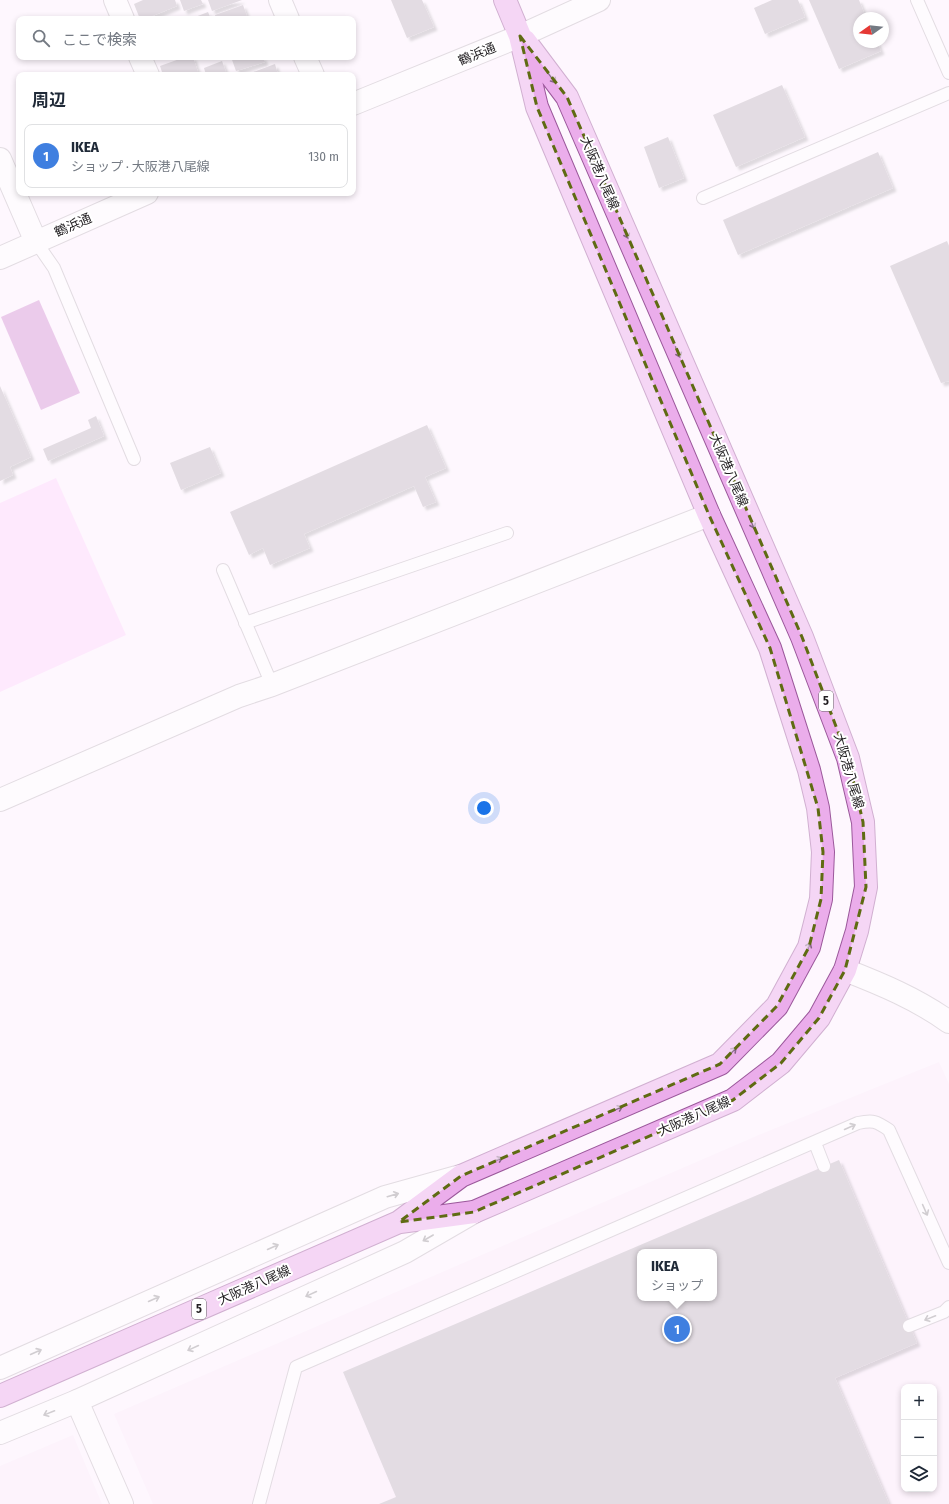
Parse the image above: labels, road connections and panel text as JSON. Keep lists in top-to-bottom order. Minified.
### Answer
{"streets":{"main road":["大阪港八尾線","5"],"street":["鶴浜通"]},"crossings":[["鶴浜通","大阪港八尾線"]],"north":"left","page":{"search":"ここで検索","heading":"周辺","list":[{"mark":"1","name":"IKEA","note":"ショップ · 大阪港八尾線","value":"130 m"}],"popup":["IKEA","ショップ"],"pins":"1","map_buttons":["+","−"]}}
